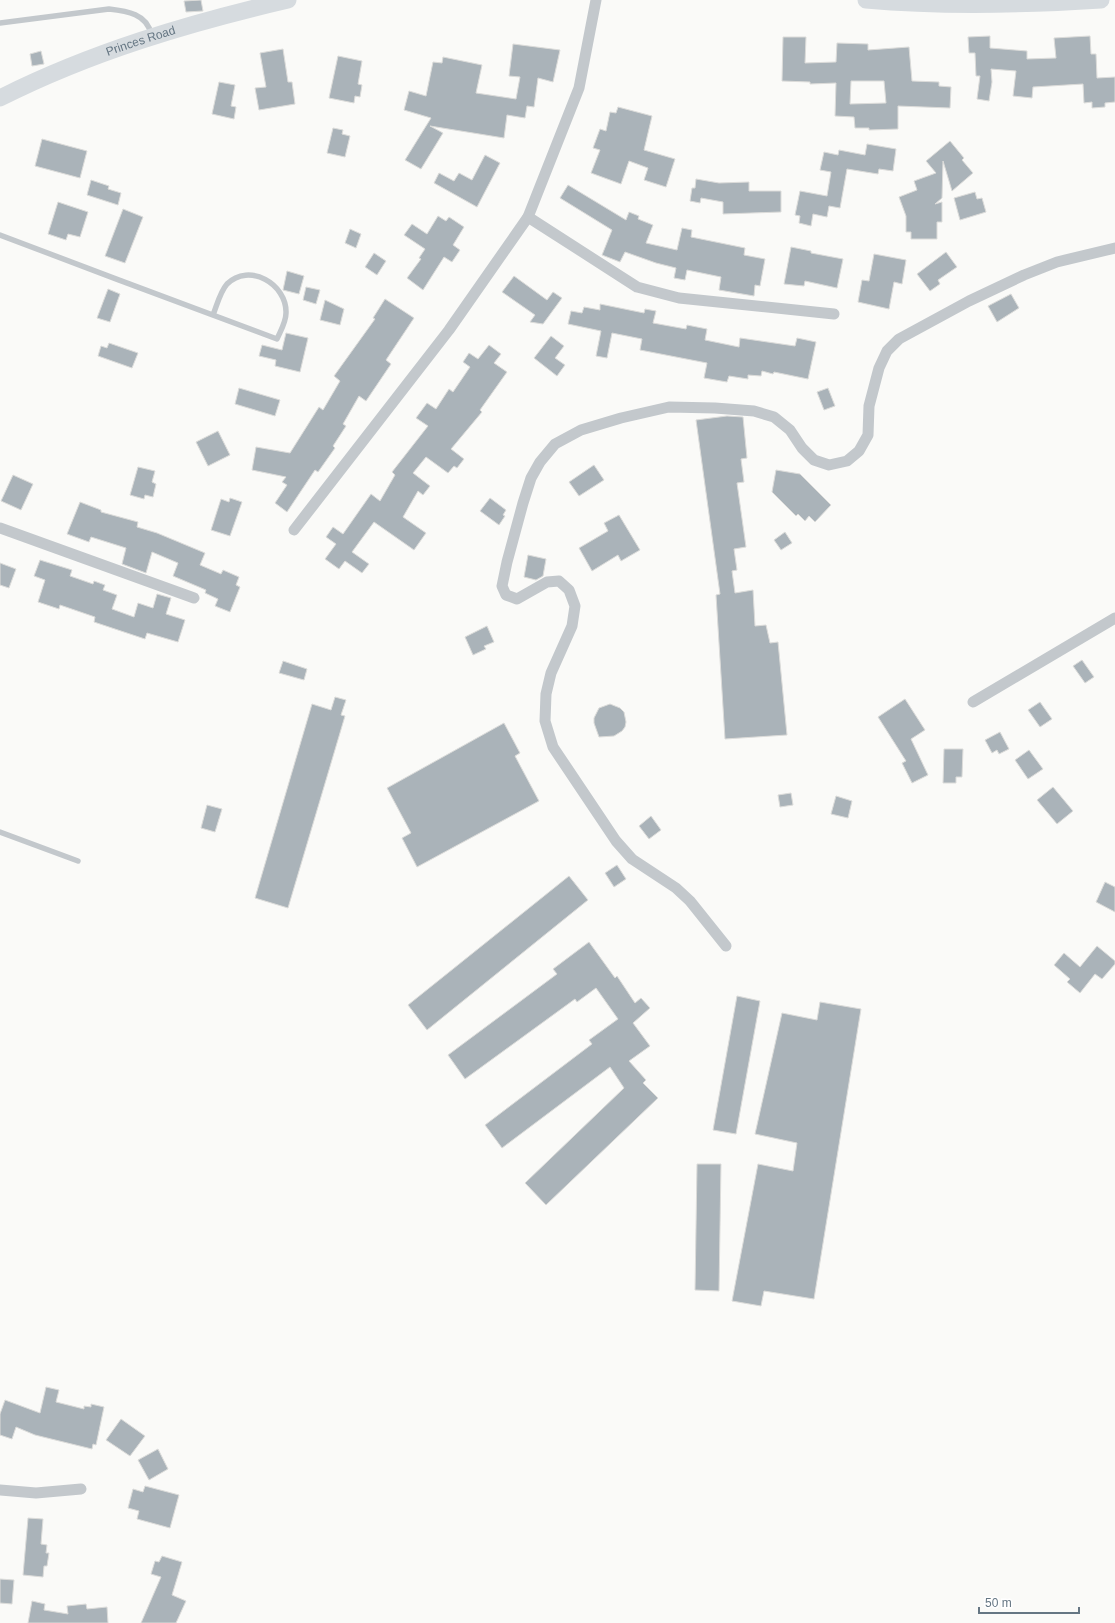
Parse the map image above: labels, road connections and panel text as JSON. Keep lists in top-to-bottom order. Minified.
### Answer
{"streets":{"main road":["Princes Road"]},"scale_bar":"50 m"}
